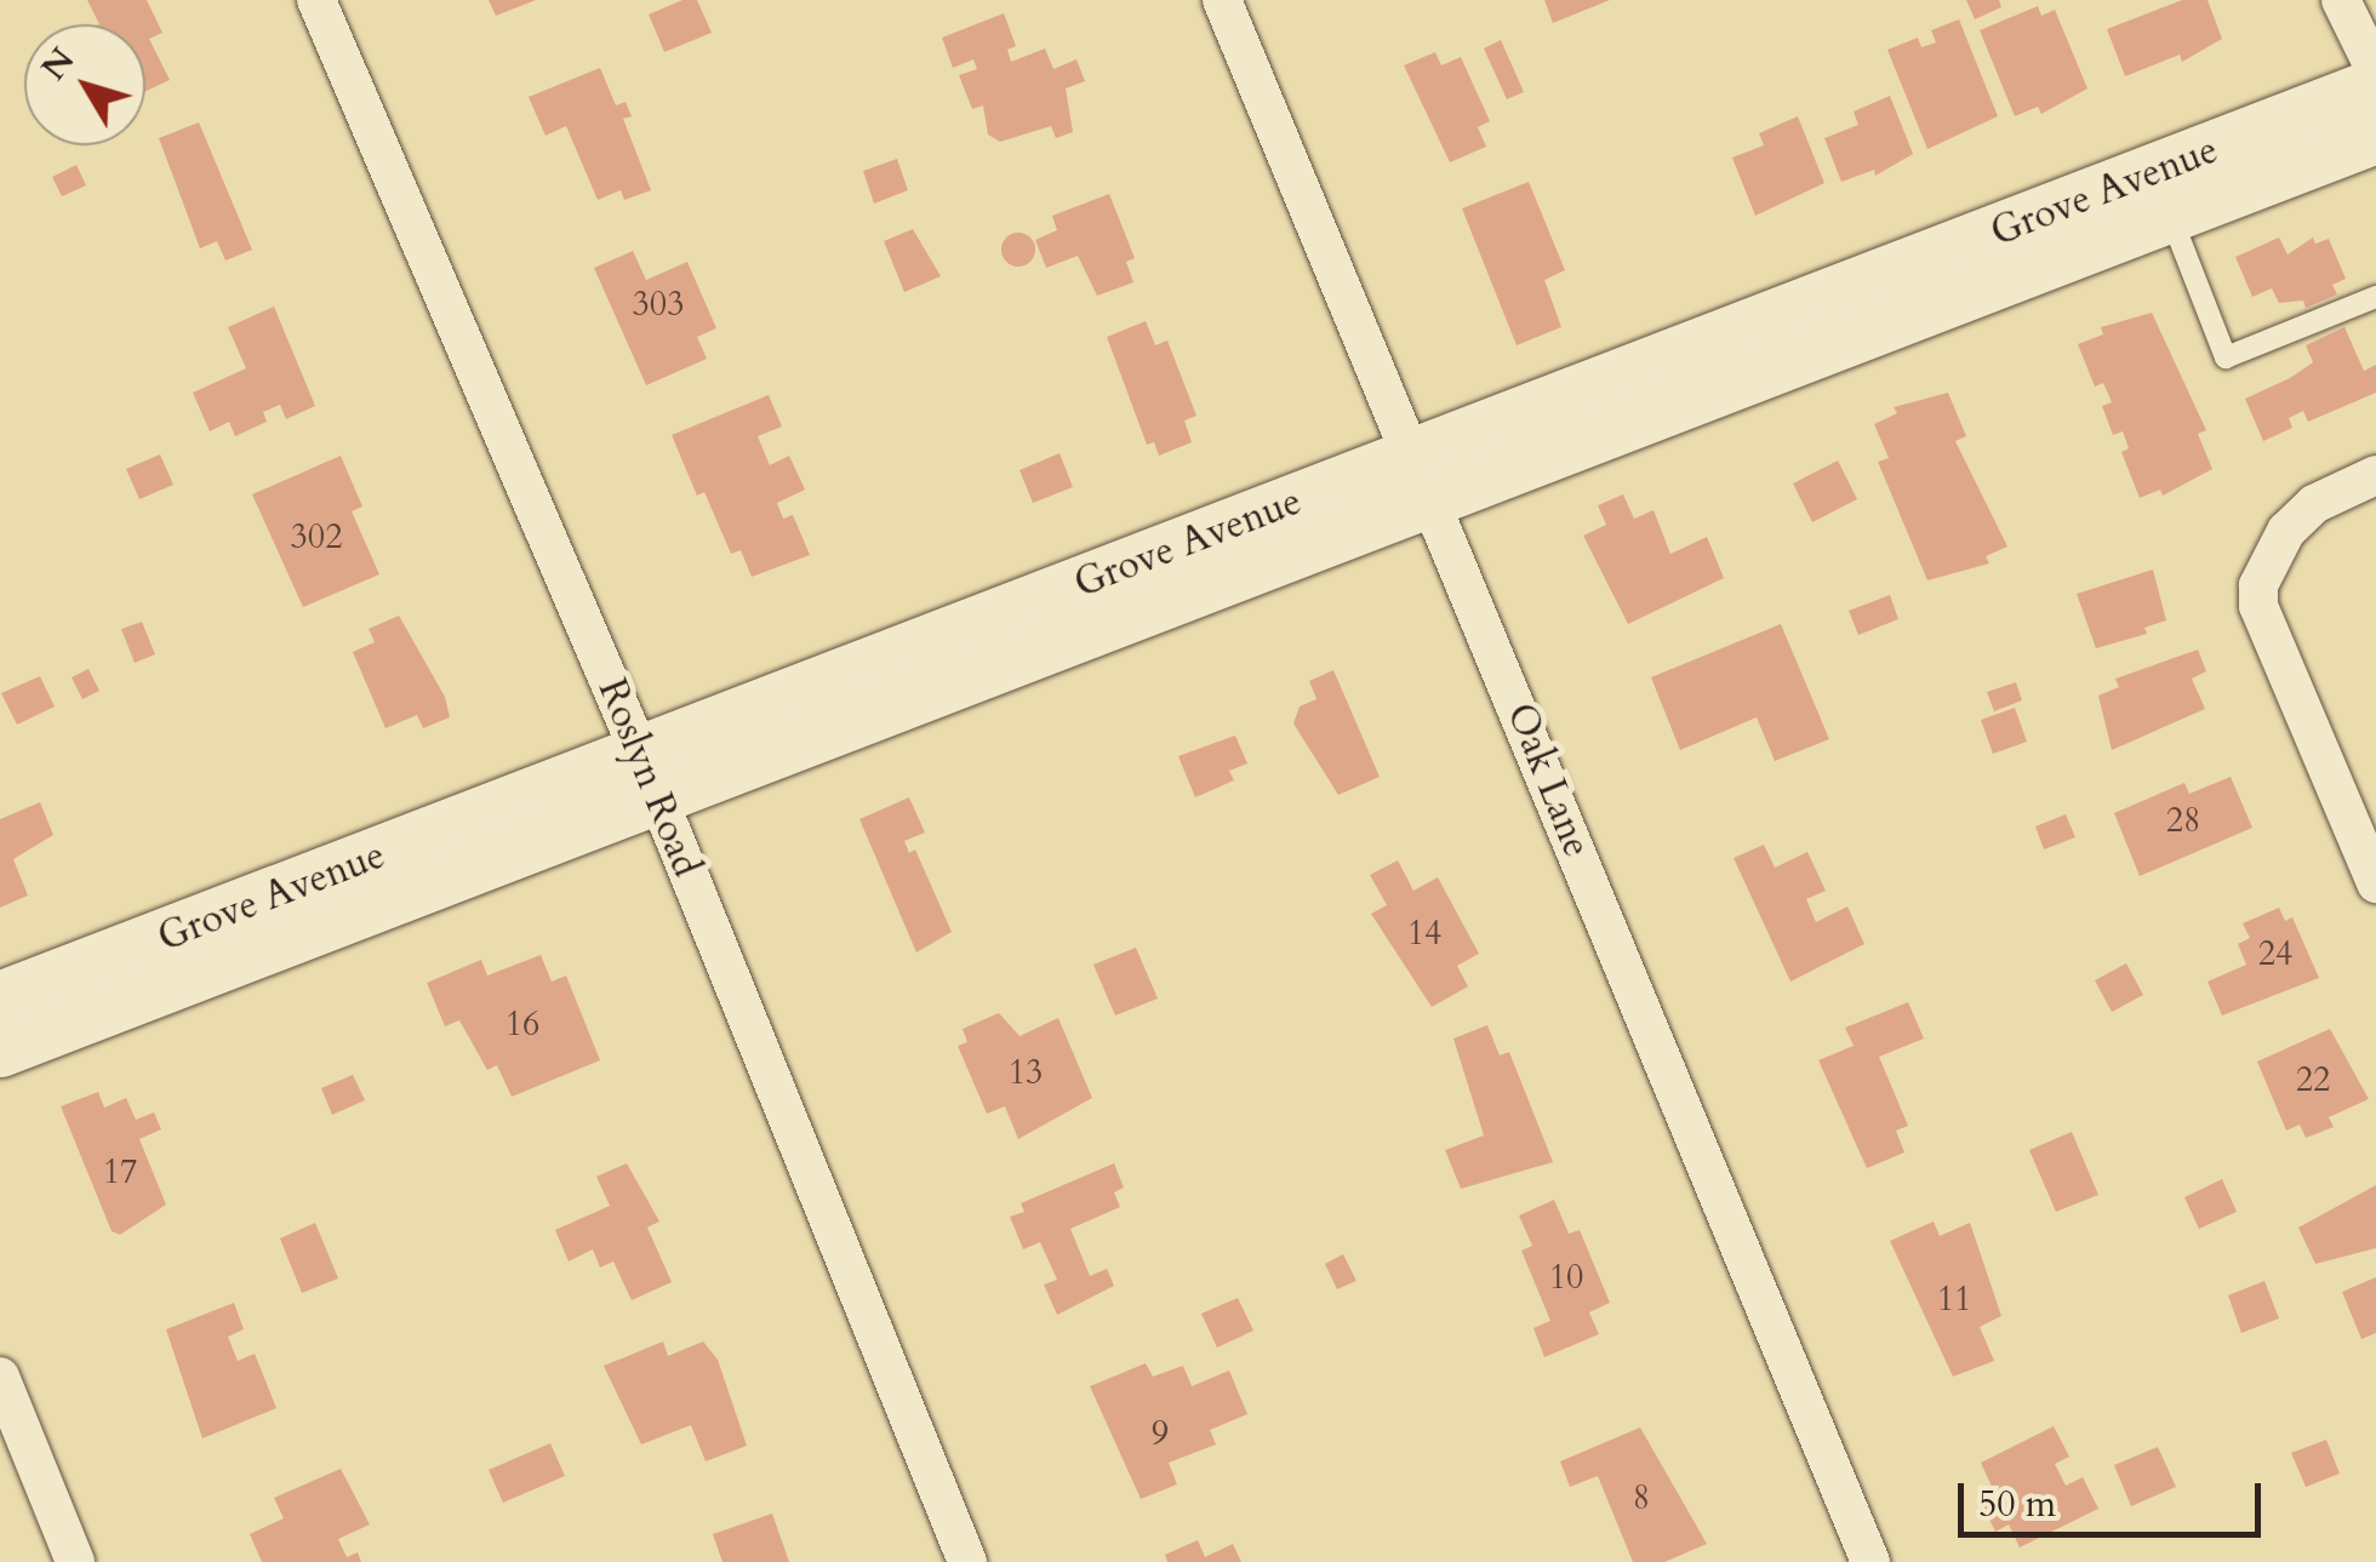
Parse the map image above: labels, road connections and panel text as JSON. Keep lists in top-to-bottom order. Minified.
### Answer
{"streets":{"street":["Grove Avenue","Roslyn Road","Oak Lane"]},"crossings":[["Grove Avenue","Roslyn Road"],["Grove Avenue","Oak Lane"]],"house_numbers":["303","302","28","14","24","16","13","22","17","10","11","9","8"],"scale_bar":"50 m","north":"top left"}
